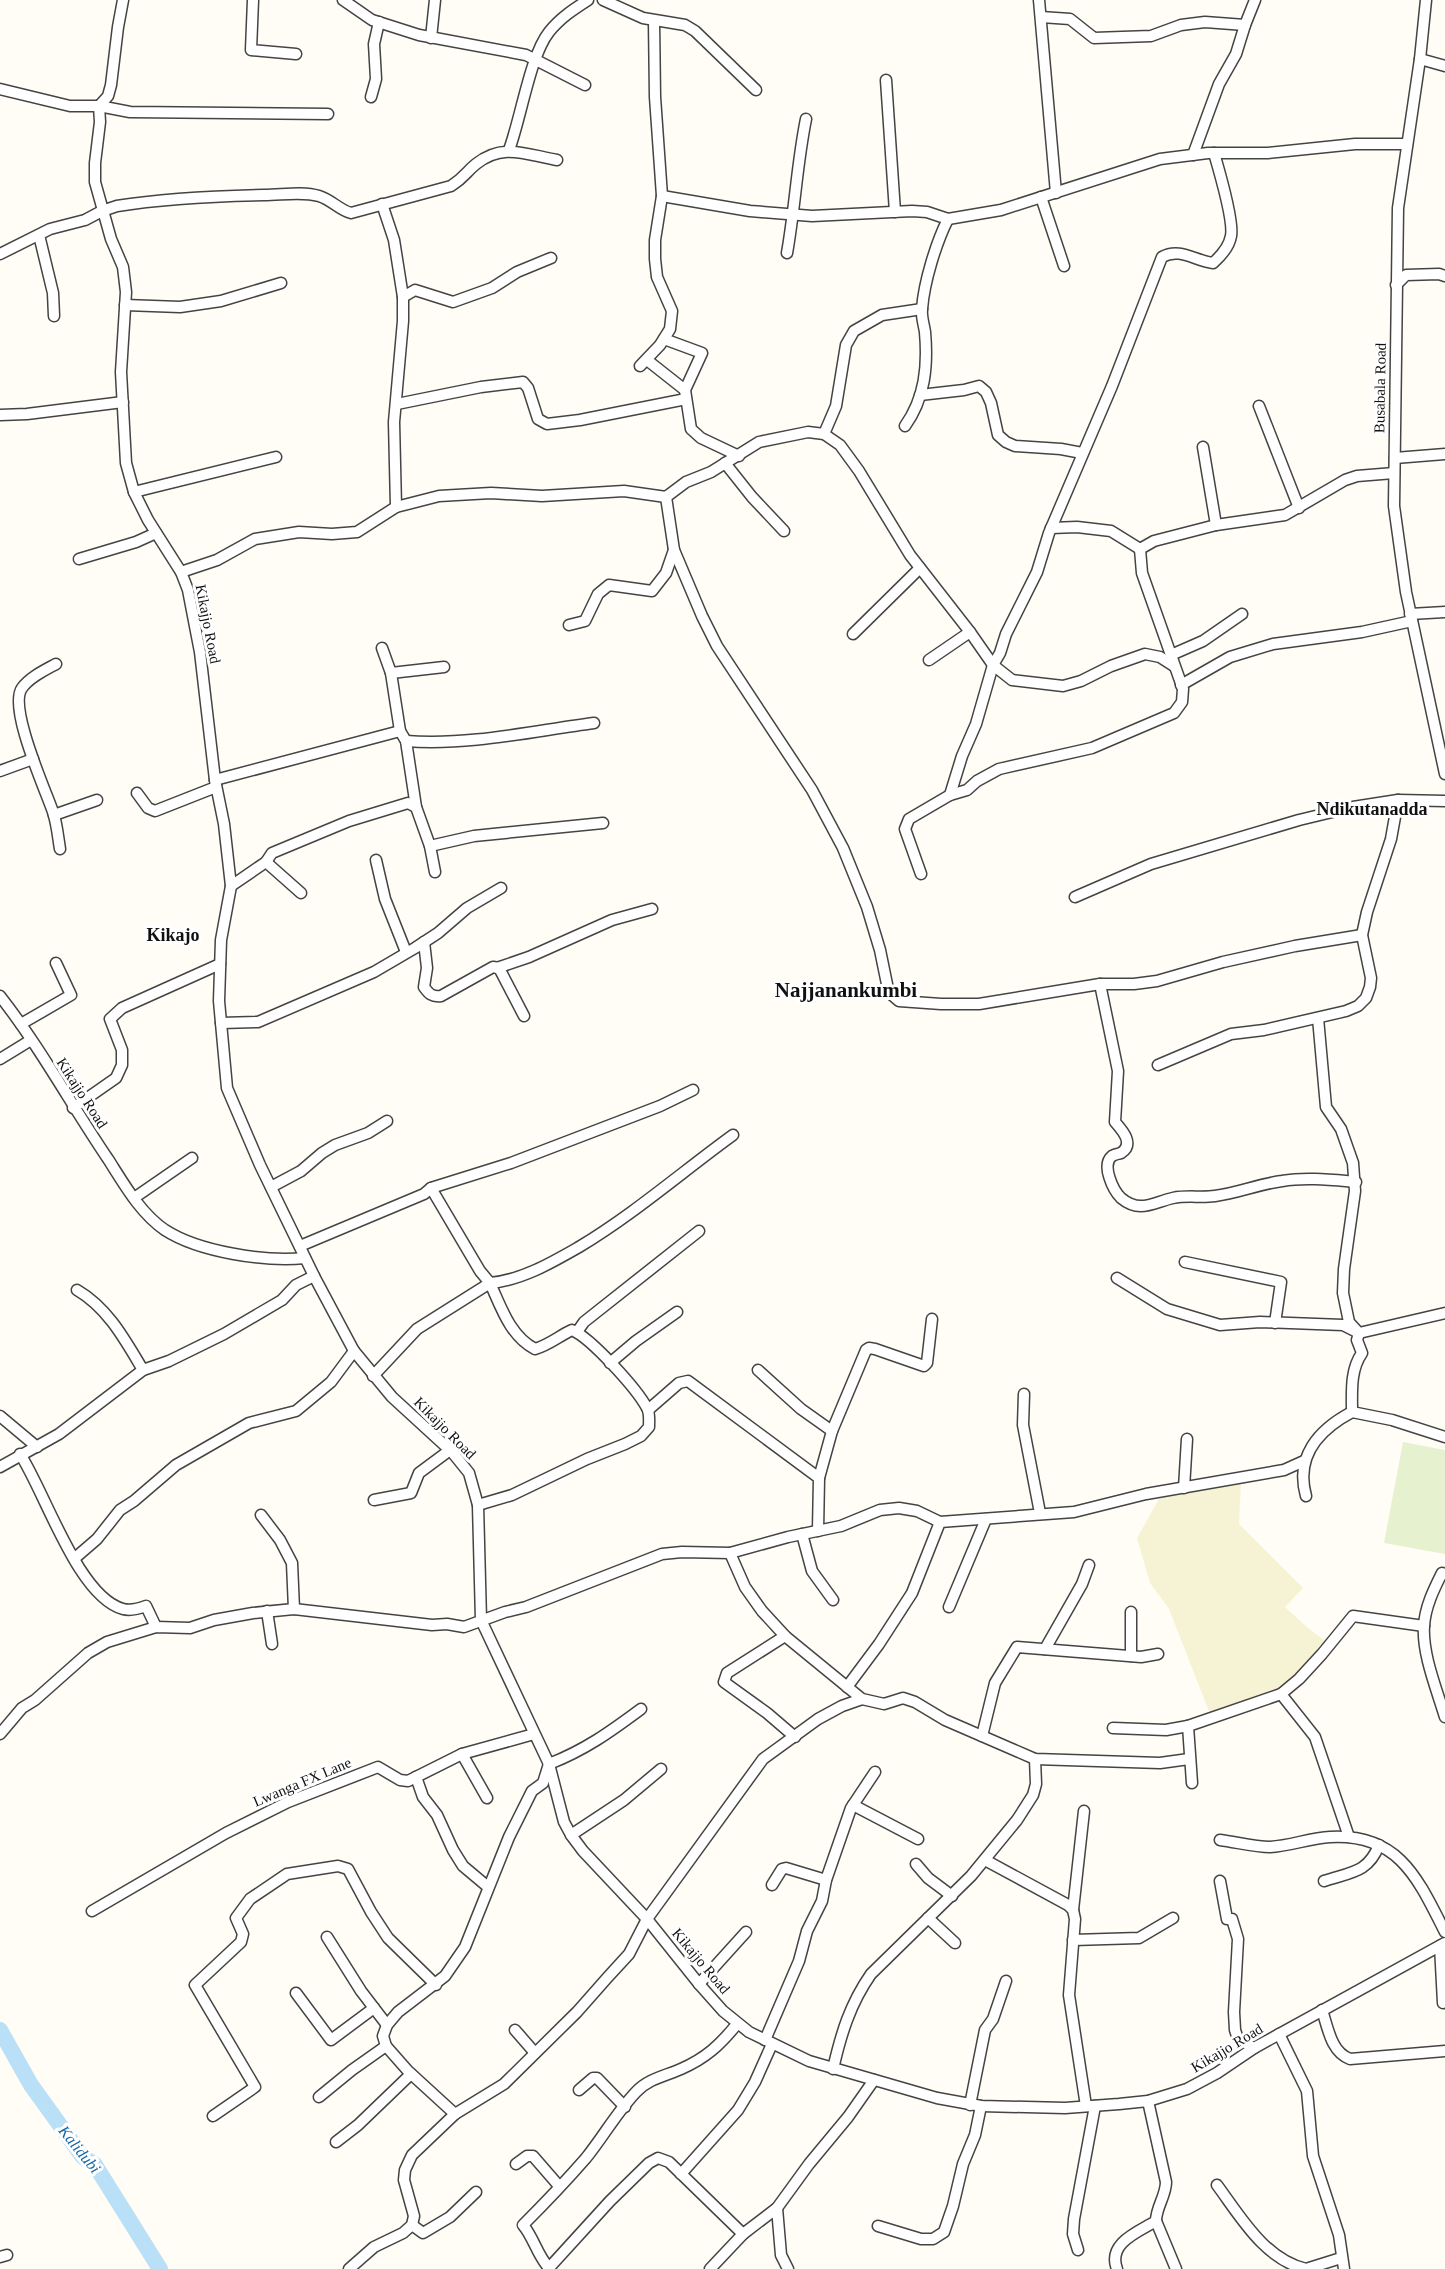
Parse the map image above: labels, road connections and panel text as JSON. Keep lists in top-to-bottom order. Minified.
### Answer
{"streets":{"street":["Busabala Road","Kikajjo Road","Lwanga FX Lane"]},"districts":["Ndikutanadda","Kikajo","Najjanankumbi"],"water":["Kalidubi"]}
